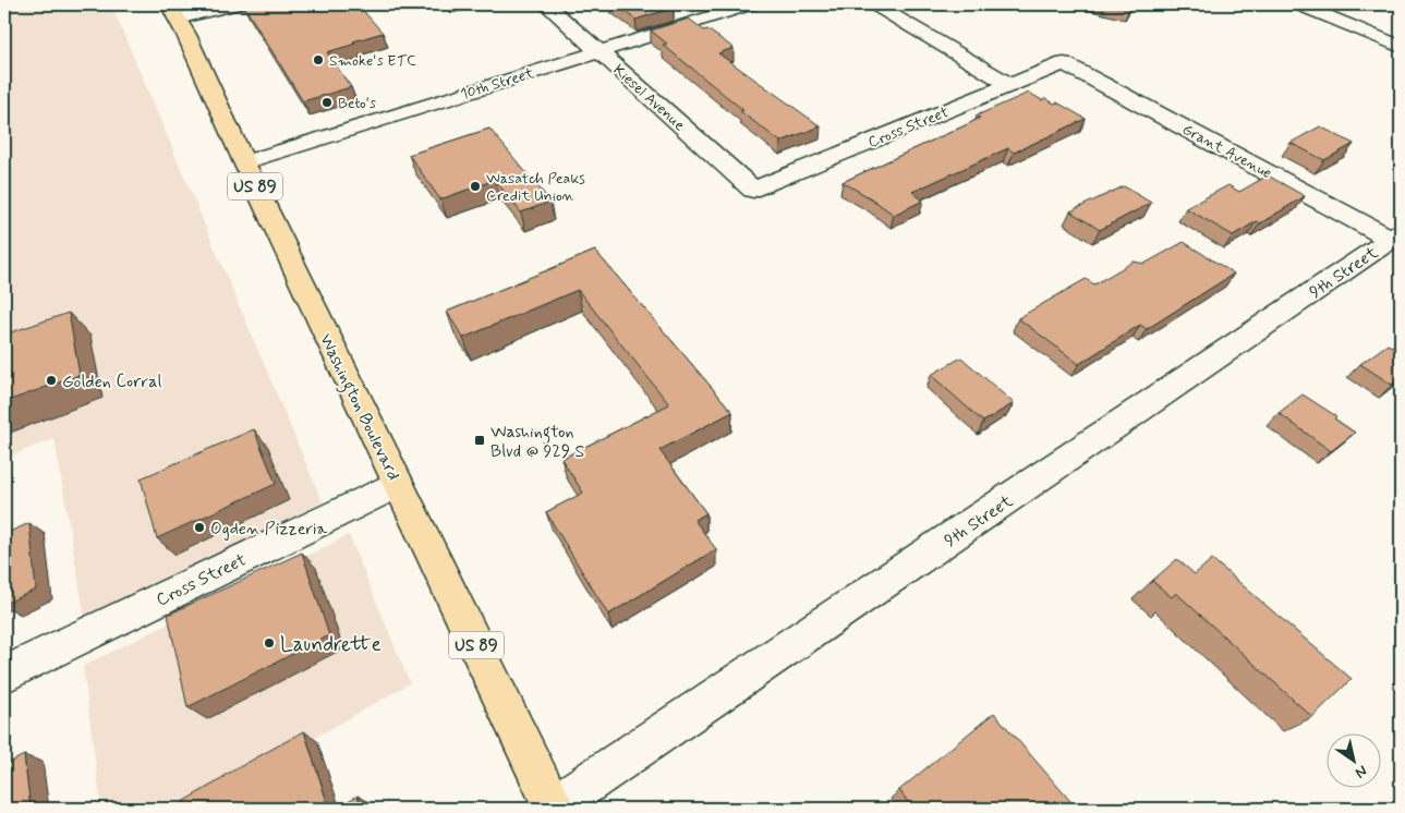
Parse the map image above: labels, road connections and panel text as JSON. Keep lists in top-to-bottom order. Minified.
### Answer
{"streets":{"main road":["US 89","Washington Boulevard"],"street":["10th Street","Kiesel Avenue","Cross Street","Grant Avenue","9th Street"]},"crossings":[["10th Street","Kiesel Avenue"],["10th Street","Washington Boulevard"],["Kiesel Avenue","Cross Street"],["Cross Street","Grant Avenue"],["Cross Street","Washington Boulevard"],["Grant Avenue","9th Street"],["9th Street","Washington Boulevard"]],"places":{"other":["Smoke's ETC","Beto's","Wasatch Peaks Credit Union","Golden Corral","Ogden Pizzeria","Laundrette"],"transit":["Washington Blvd @ 929 S"]},"north":"bottom right"}
